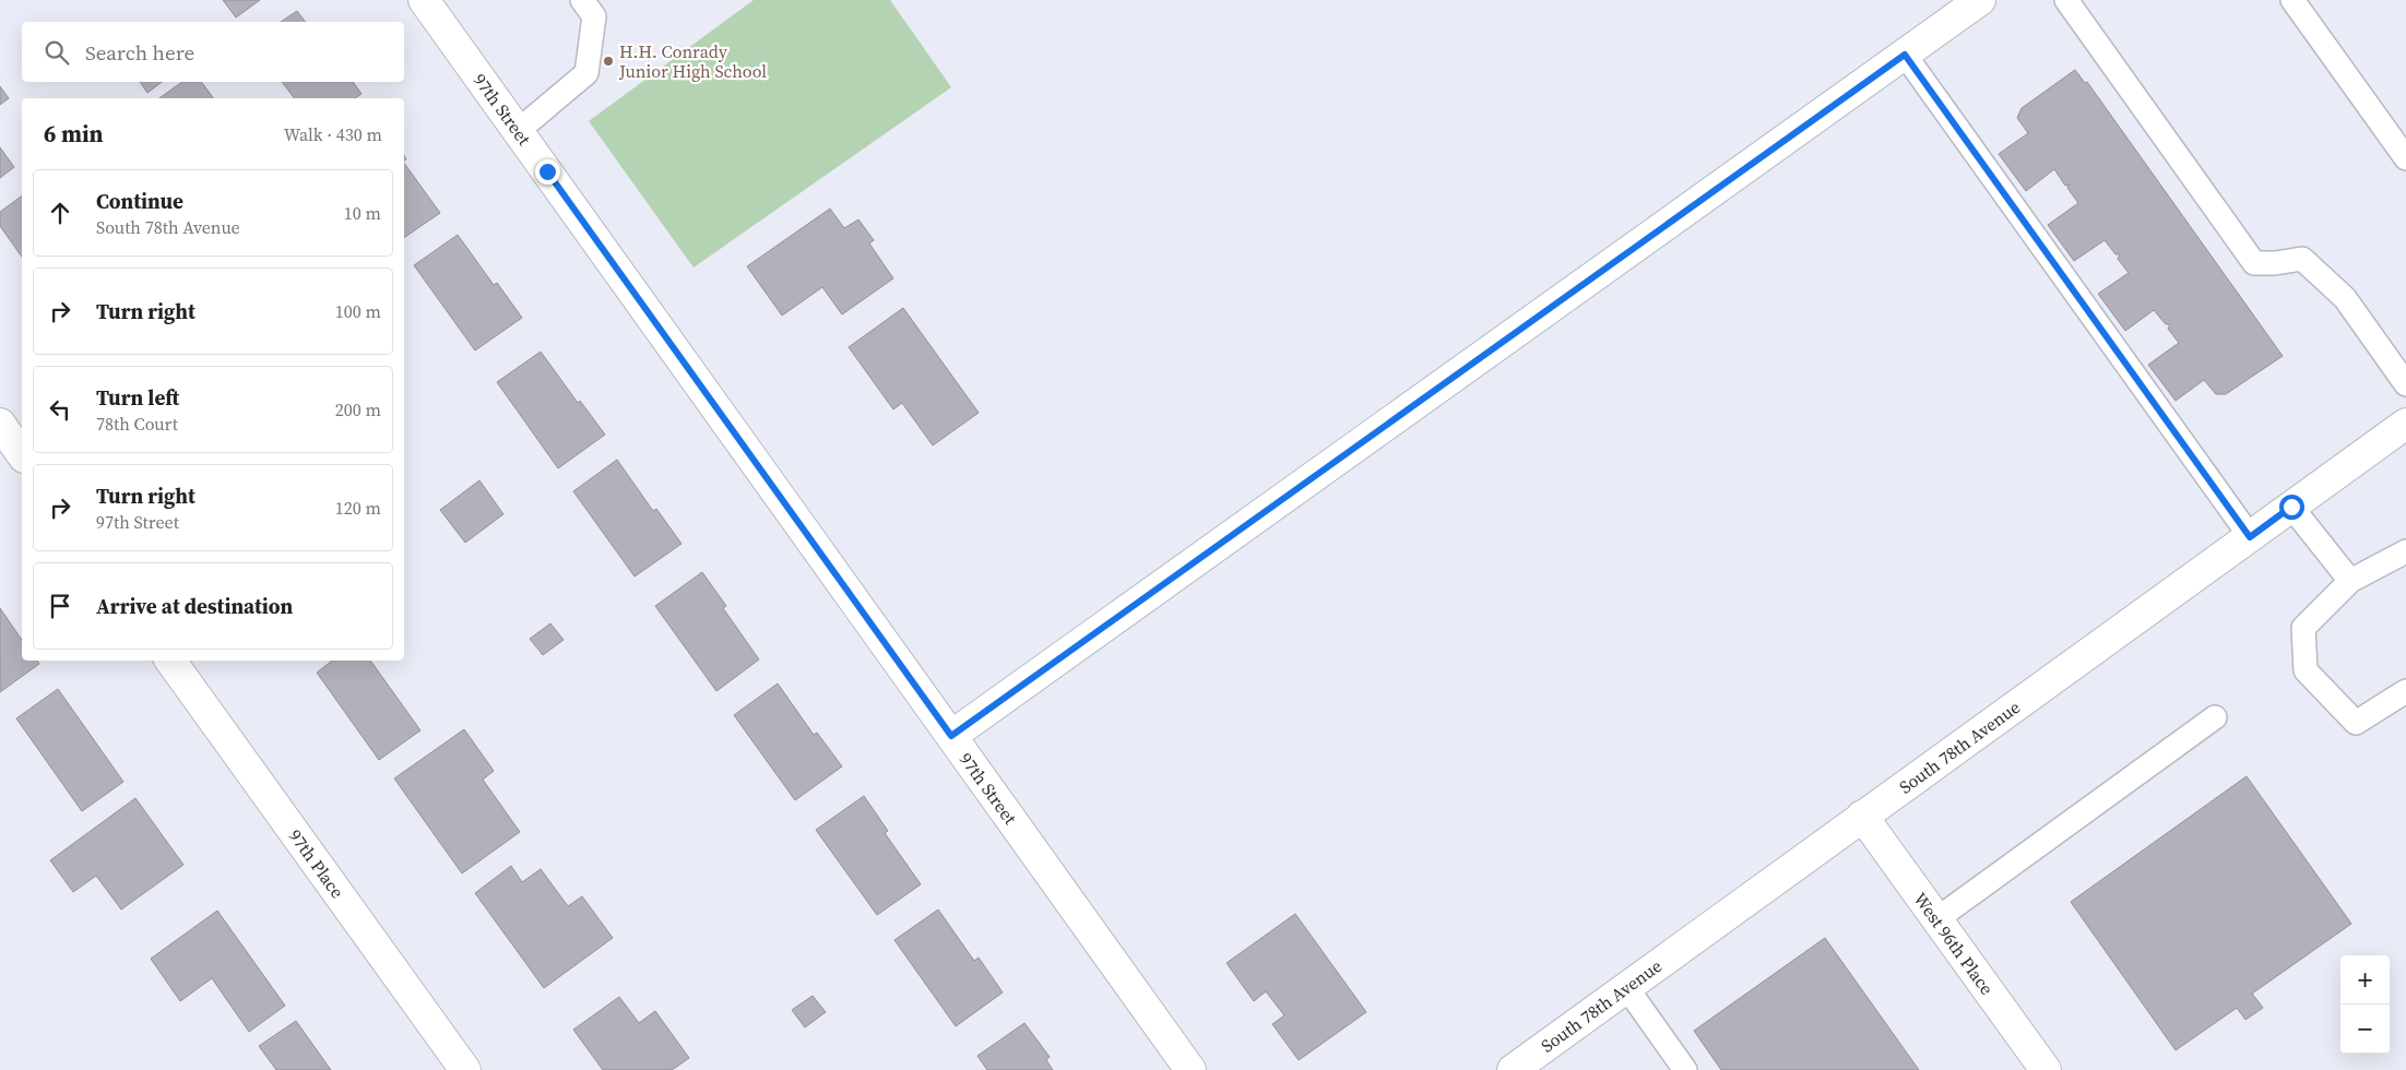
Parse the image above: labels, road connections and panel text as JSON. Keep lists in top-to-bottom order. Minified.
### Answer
{"streets":{"street":["97th Street","South 78th Avenue","97th Place","West 96th Place"]},"crossings":[["South 78th Avenue","West 96th Place"]],"places":["H.H. Conrady Junior High School"],"page":{"search":"Search here","heading":["6 min","Walk · 430 m"],"list":[["Continue","South 78th Avenue","10 m"],["Turn right","100 m"],["Turn left","78th Court","200 m"],["Turn right","97th Street","120 m"],"Arrive at destination"],"map_buttons":["+","−"]}}
